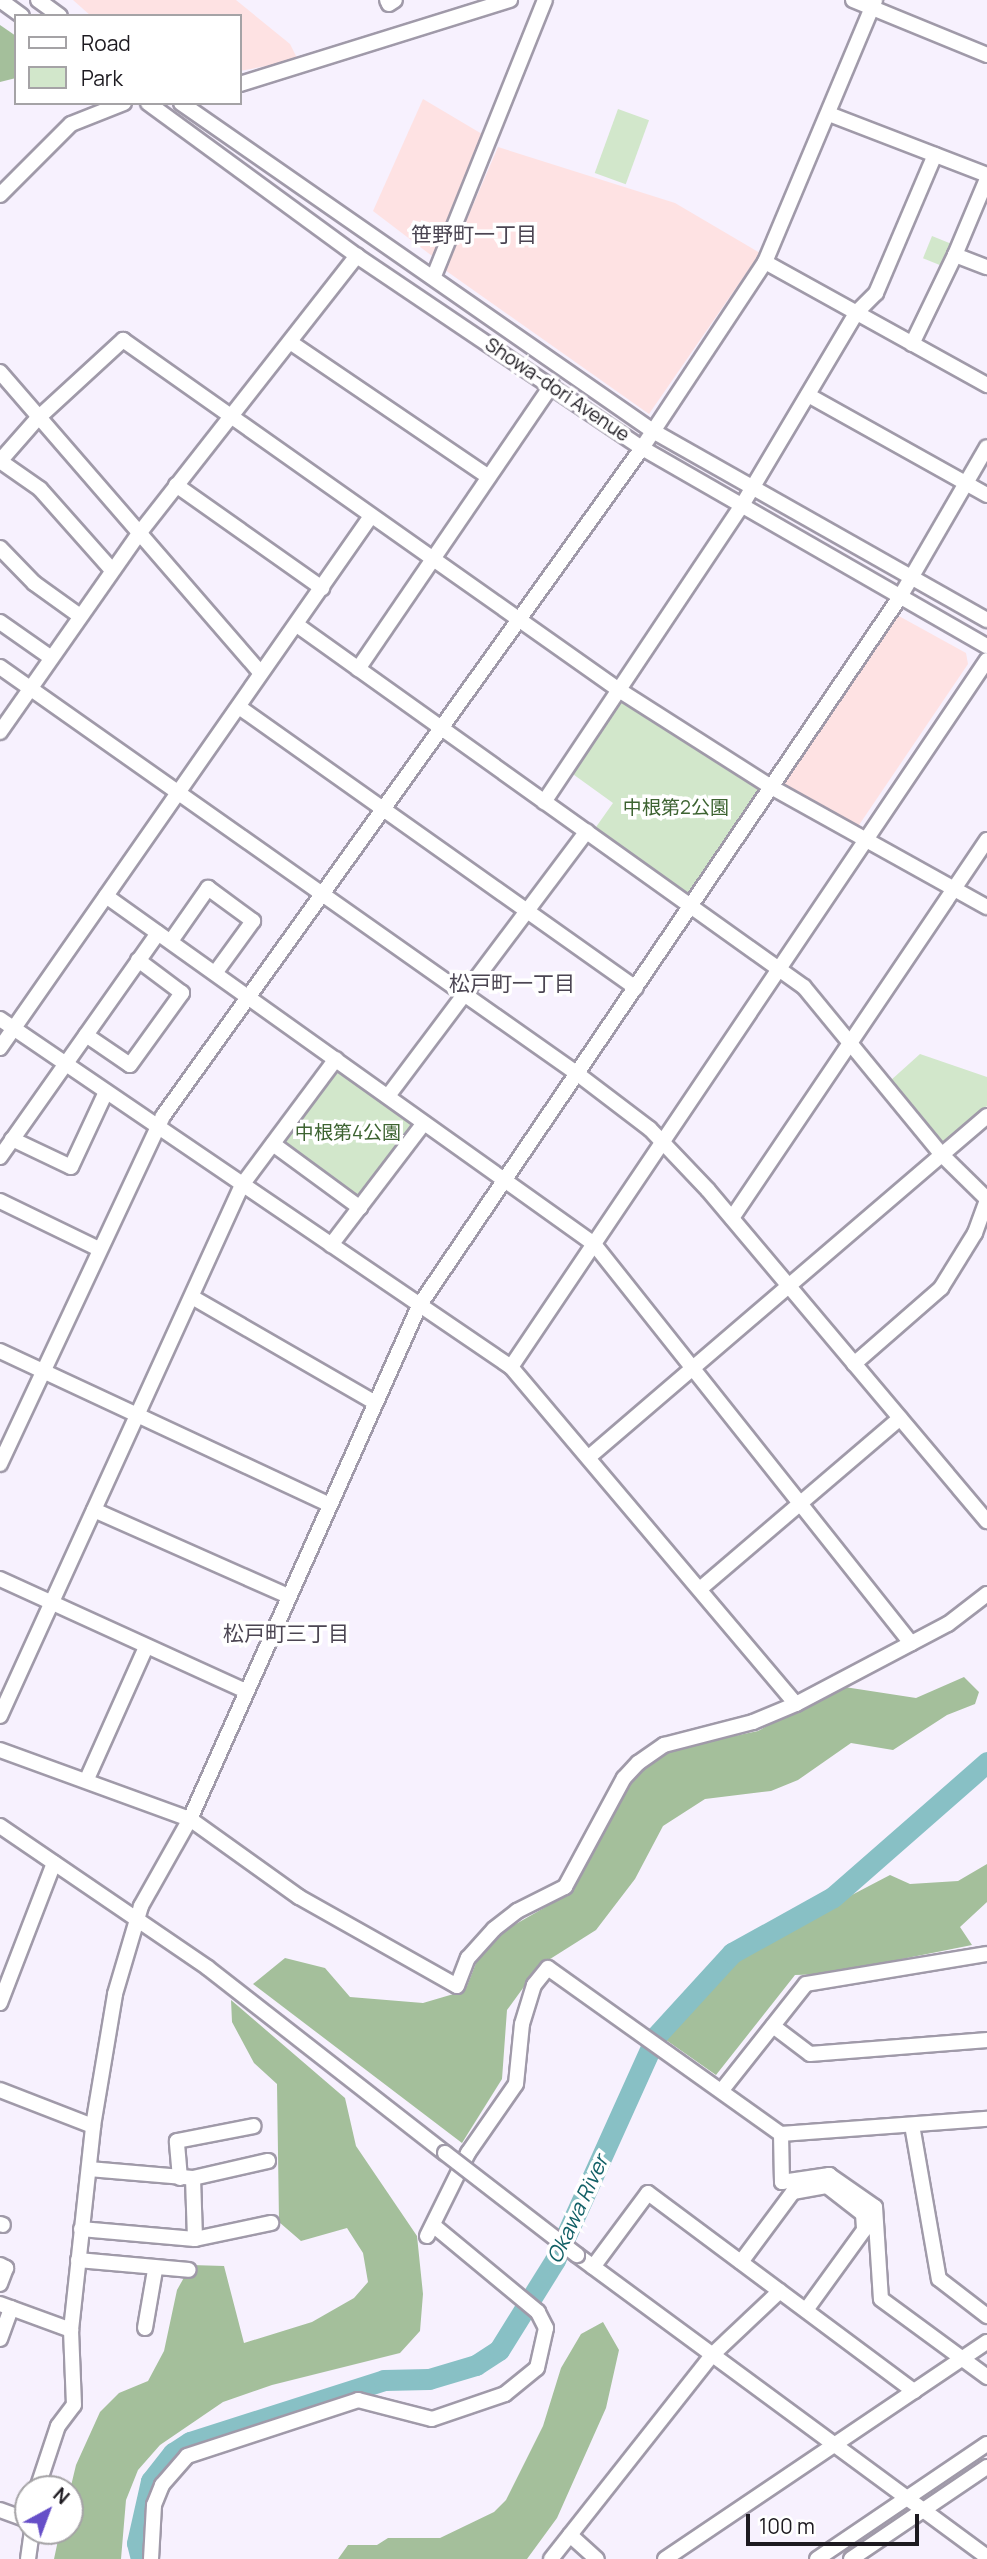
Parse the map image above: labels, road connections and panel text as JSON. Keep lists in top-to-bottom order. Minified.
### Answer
{"streets":{"street":["Showa-dori Avenue"]},"districts":["笹野町一丁目","松戸町一丁目","松戸町三丁目"],"water":["Okawa River"],"parks":["中根第2公園","中根第4公園"],"legend":["Road","Park"],"scale_bar":"100 m","north":"top right"}
